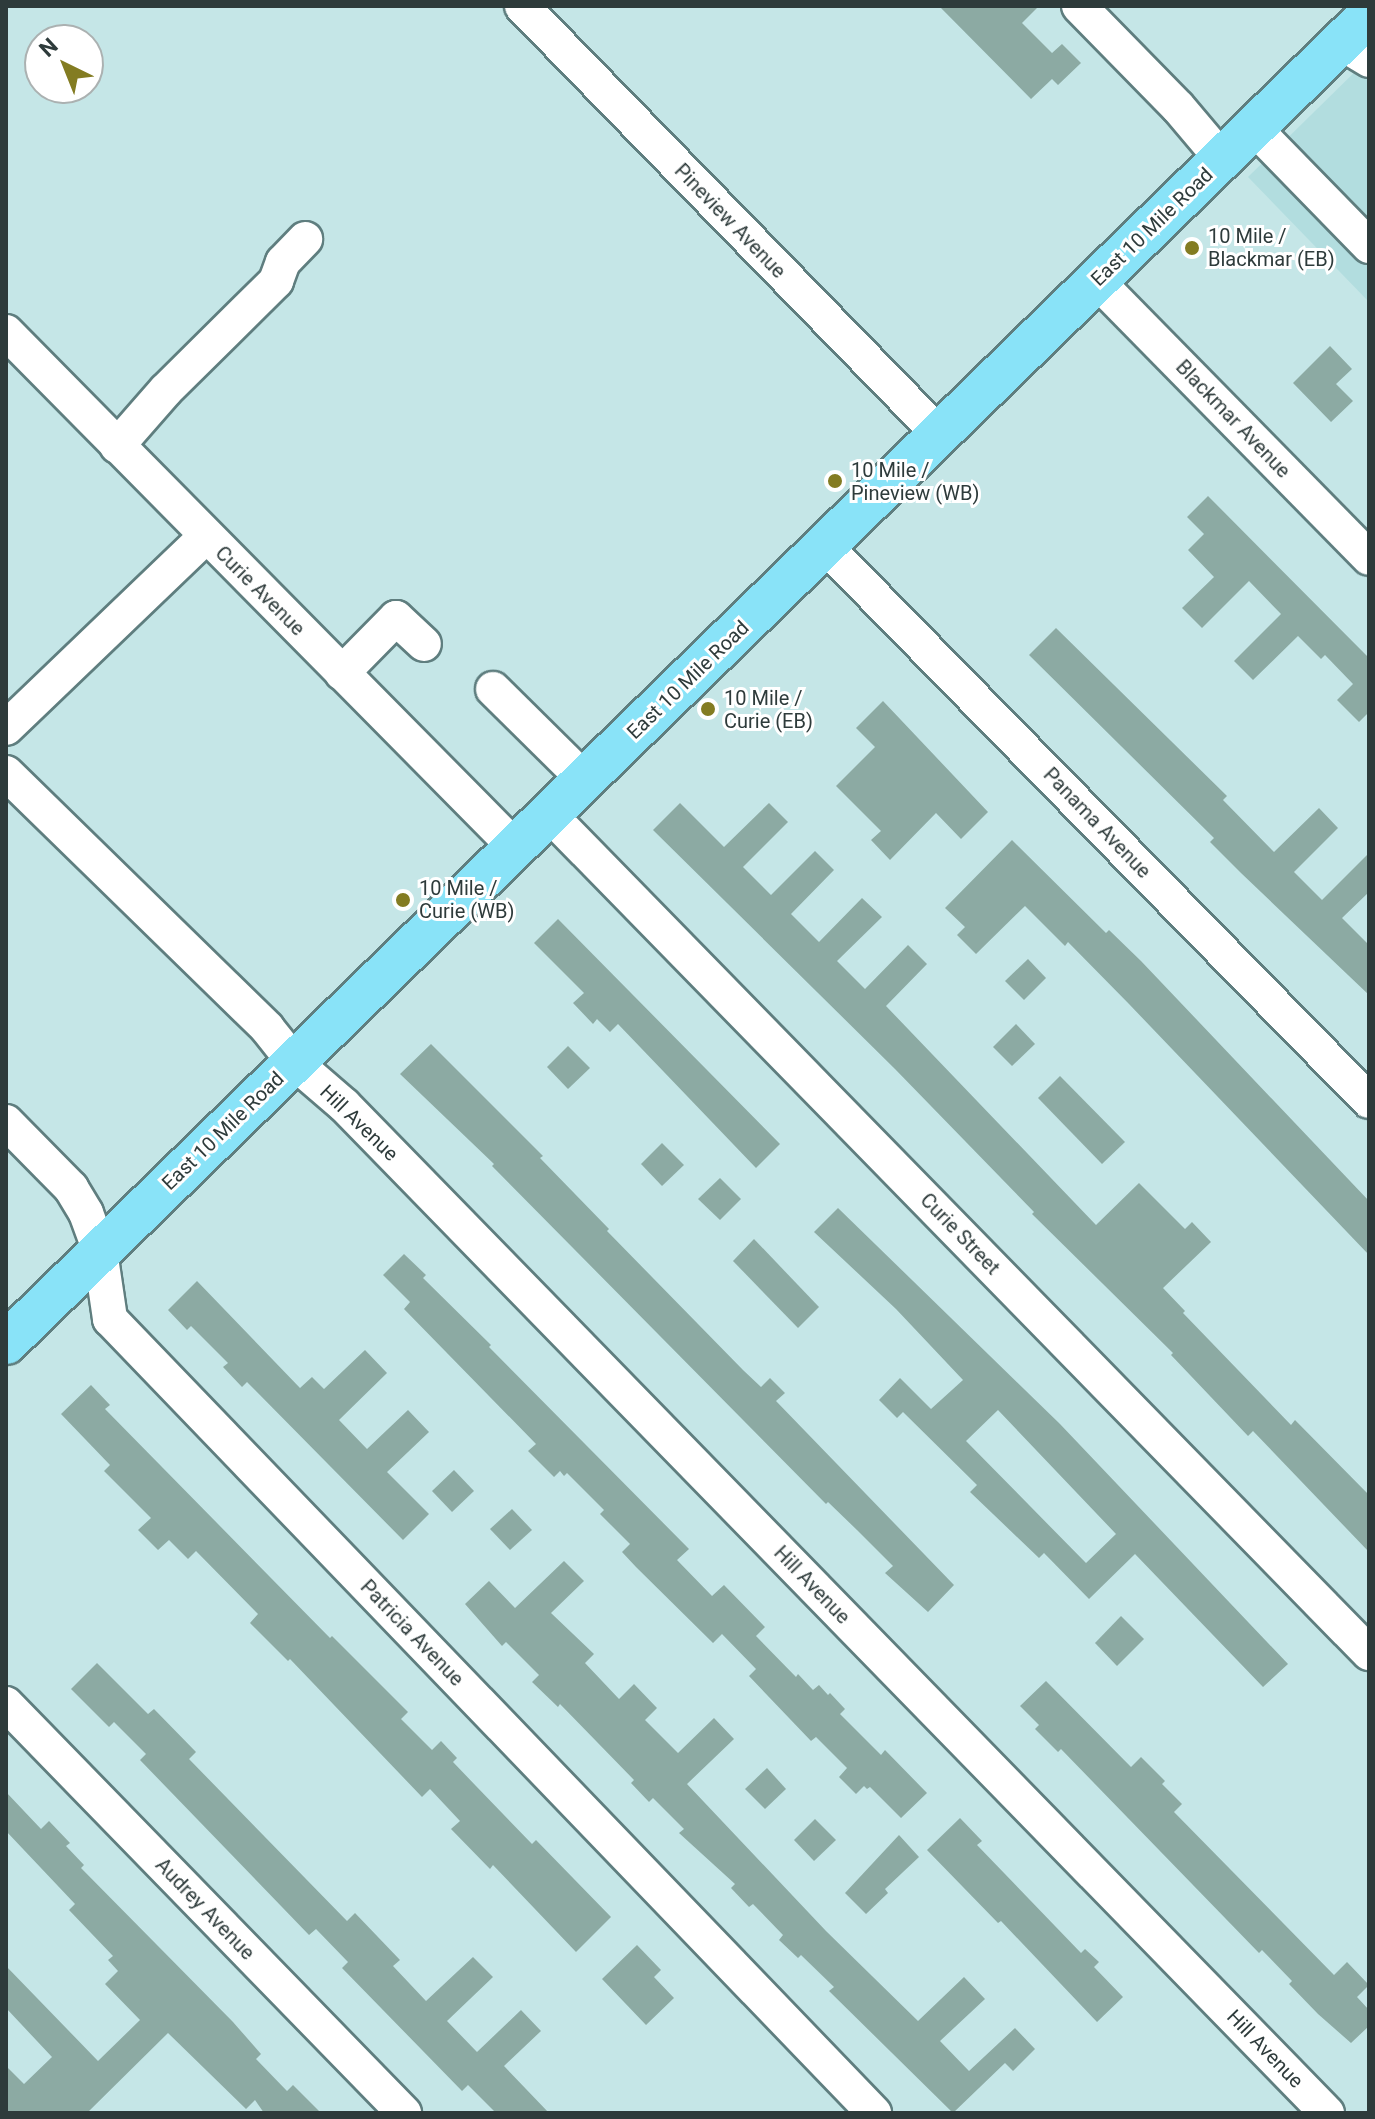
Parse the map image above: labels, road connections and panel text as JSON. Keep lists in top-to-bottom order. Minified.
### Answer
{"streets":{"main road":["East 10 Mile Road"],"street":["Pineview Avenue","Blackmar Avenue","Curie Avenue","Panama Avenue","Hill Avenue","Curie Street","Patricia Avenue","Audrey Avenue"]},"crossings":[["Pineview Avenue","East 10 Mile Road"],["East 10 Mile Road","Blackmar Avenue"],["East 10 Mile Road","Curie Avenue"],["East 10 Mile Road","Panama Avenue"],["East 10 Mile Road","Hill Avenue"],["East 10 Mile Road","Curie Street"],["East 10 Mile Road","Patricia Avenue"]],"places":["10 Mile / Blackmar (EB)","10 Mile / Pineview (WB)","10 Mile / Curie (EB)","10 Mile / Curie (WB)"],"north":"top left"}
